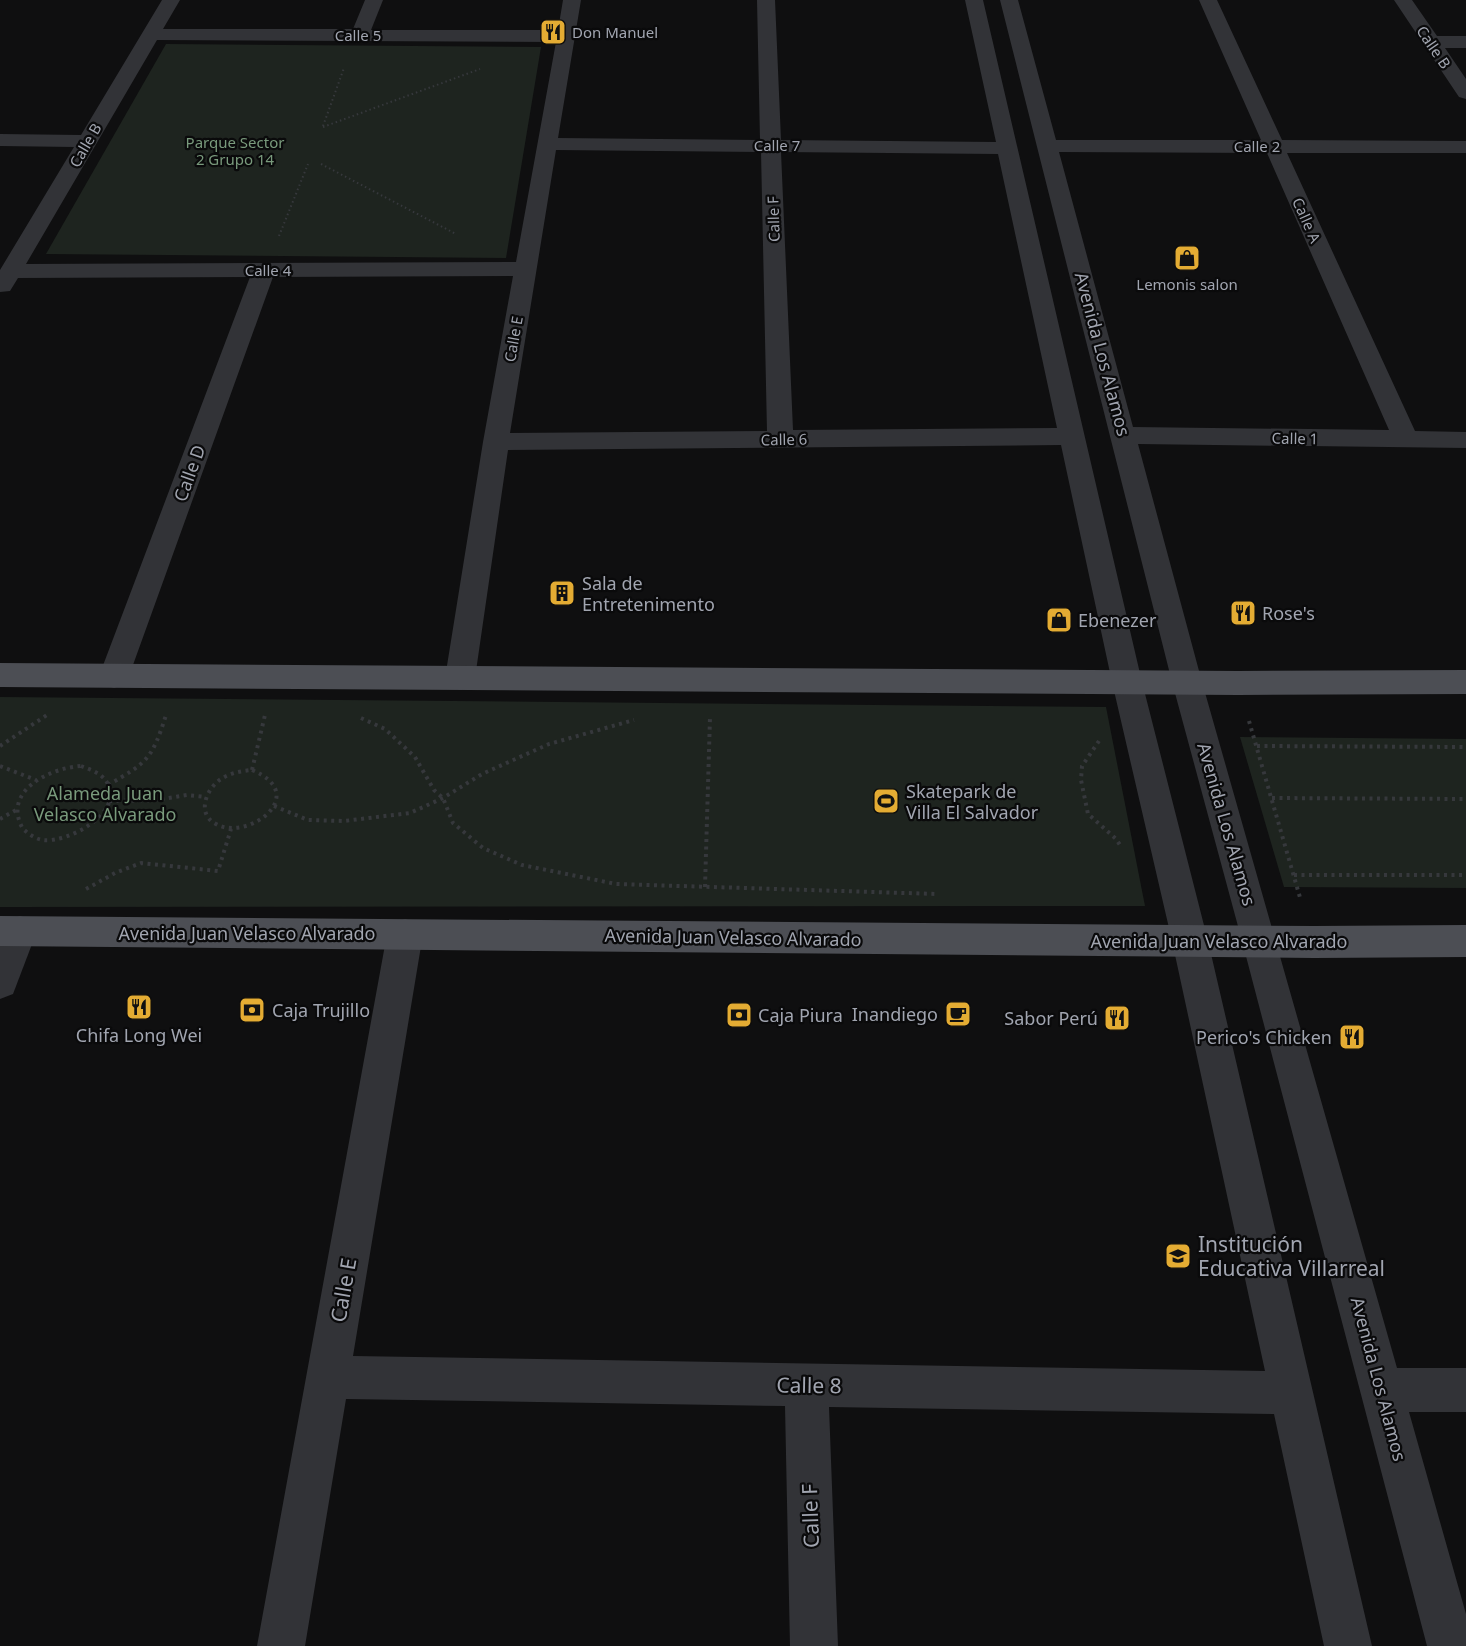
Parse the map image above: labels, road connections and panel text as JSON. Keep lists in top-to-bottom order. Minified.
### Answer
{"streets":{"main road":["Avenida Juan Velasco Alvarado"],"street":["Calle 5","Calle B","Calle 7","Calle 2","Calle F","Calle A","Calle 4","Calle E","Avenida Los Alamos","Calle 1","Calle 6","Calle D","Calle 8"]},"crossings":[["Calle 5","Calle B"],["Calle 5","Calle E"],["Calle B","Calle 4"],["Calle 7","Calle F"],["Calle 7","Calle E"],["Calle 2","Calle A"],["Calle 2","Avenida Los Alamos"],["Calle F","Calle 6"],["Calle F","Calle 8"],["Calle A","Calle 1"],["Calle 4","Calle E"],["Calle 4","Calle D"],["Calle E","Calle 6"],["Calle E","Avenida Juan Velasco Alvarado"],["Calle E","Calle 8"],["Avenida Los Alamos","Calle 1"],["Avenida Los Alamos","Avenida Juan Velasco Alvarado"]],"parks":["Parque Sector 2 Grupo 14","Alameda Juan Velasco Alvarado"],"places":{"restaurant":["Don Manuel","Rose's","Chifa Long Wei","Sabor Perú","Perico's Chicken"],"shop":["Lemonis salon","Ebenezer"],"building":["Sala de Entretenimento"],"sports":["Skatepark de Villa El Salvador"],"bank":["Caja Trujillo","Caja Piura"],"cafe":["Inandiego"],"school or university":["Institución Educativa Villarreal"]}}
